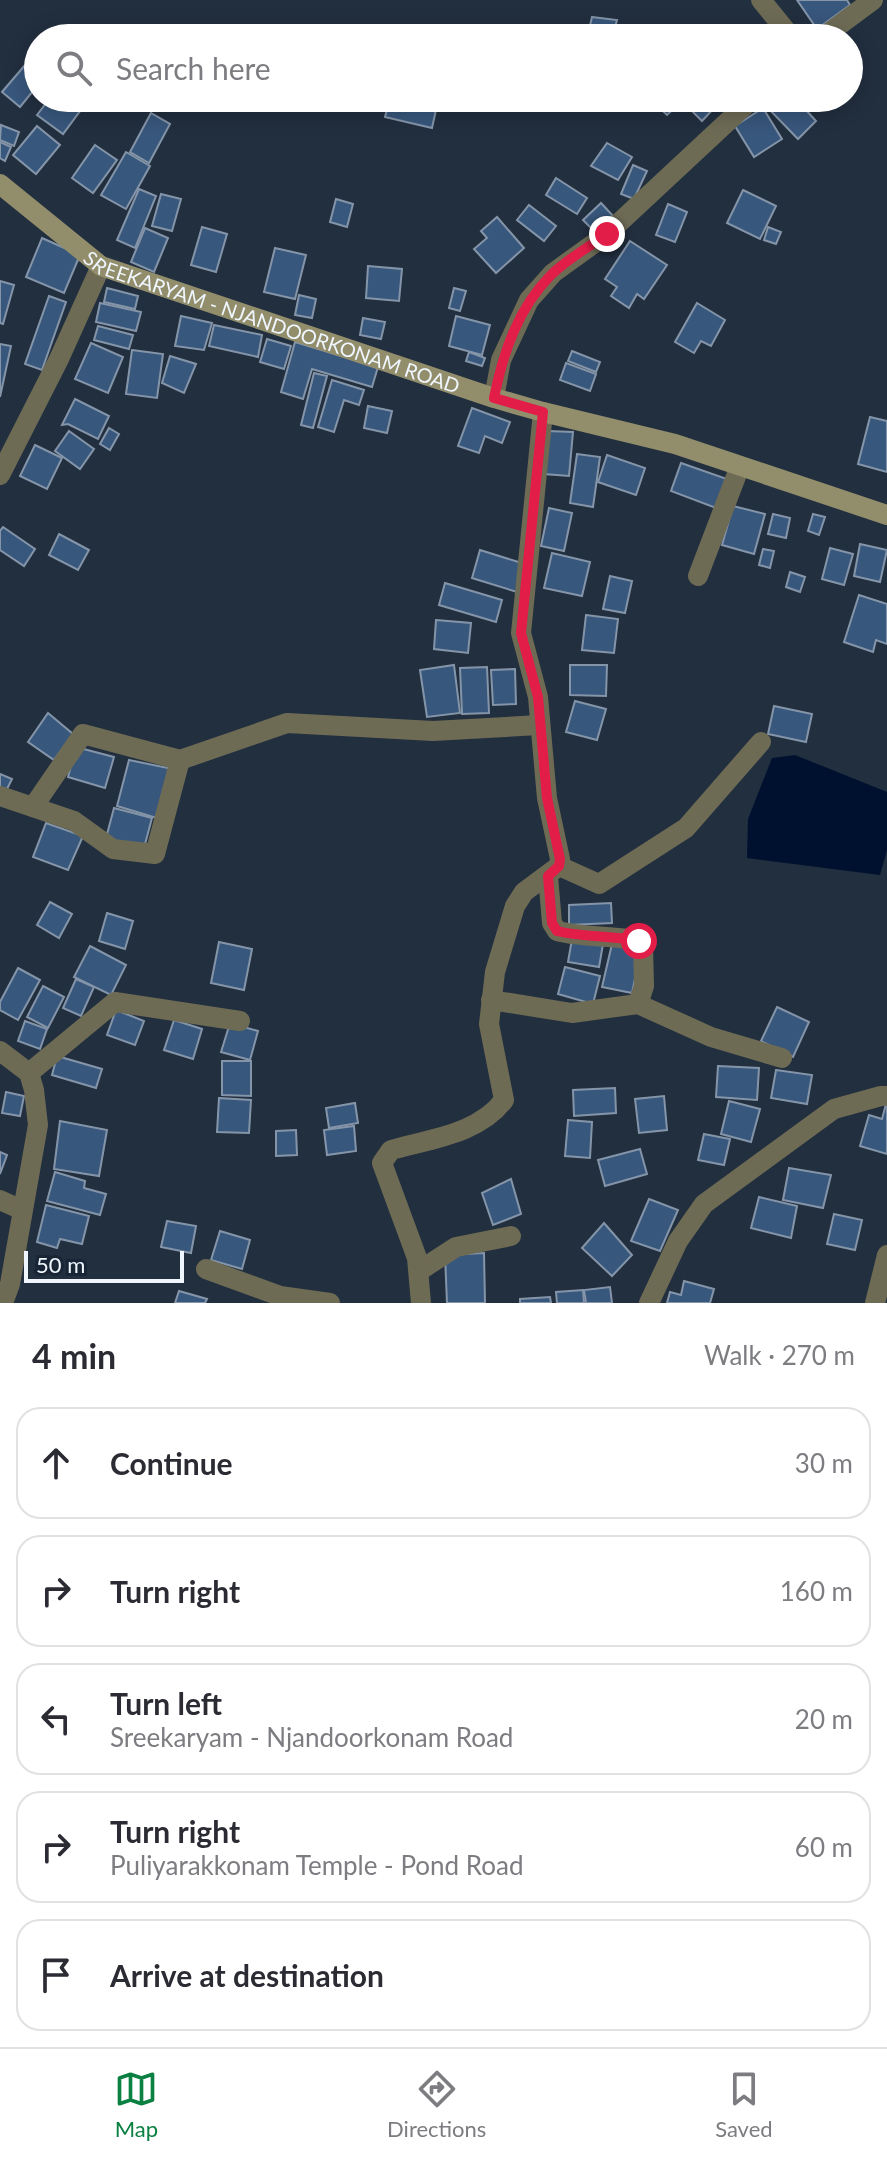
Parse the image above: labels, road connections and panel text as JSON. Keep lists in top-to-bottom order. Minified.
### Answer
{"streets":{"main road":["SREEKARYAM - NJANDOORKONAM ROAD"]},"scale_bar":"50 m","page":{"search":"Search here","scale":"50 m","heading":["4 min","Walk · 270 m"],"list":[["Continue","30 m"],["Turn right","160 m"],["Turn left","Sreekaryam - Njandoorkonam Road","20 m"],["Turn right","Puliyarakkonam Temple - Pond Road","60 m"],"Arrive at destination"],"nav":["Map","Directions","Saved"]}}
